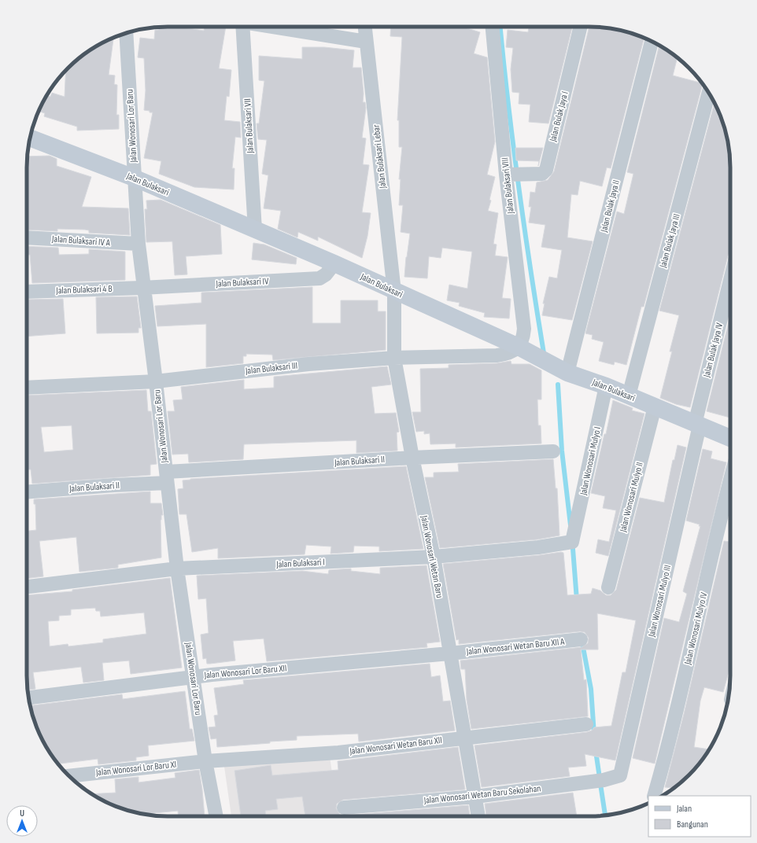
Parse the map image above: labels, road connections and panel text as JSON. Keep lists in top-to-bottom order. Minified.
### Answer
{"streets":{"street":["Jalan Bulak Jaya I","Jalan Wonosari Lor Baru","Jalan Bulaksari VII","Jalan Bulaksari Lebar","Jalan Bulaksari","Jalan Bulaksari VIII","Jalan Bulak Jaya II","Jalan Bulaksari IV A","Jalan Bulak Jaya III","Jalan Bulaksari IV","Jalan Bulaksari 4 B","Jalan Bulak Jaya IV","Jalan Bulaksari III","Jalan Bulaksari II","Jalan Wonosari Mulyo I","Jalan Wonosari Mulyo II","Jalan Wonosari Wetan Baru","Jalan Bulaksari I","Jalan Wonosari Mulyo III","Jalan Wonosari Mulyo IV","Jalan Wonosari Wetan Baru XII A","Jalan Wonosari Lor Baru XII","Jalan Wonosari Wetan Baru XII","Jalan Wonosari Lor Baru XI","Jalan Wonosari Wetan Baru Sekolahan"]},"crossings":[["Jalan Bulak Jaya I","Jalan Bulaksari VIII"],["Jalan Wonosari Lor Baru","Jalan Bulaksari"],["Jalan Wonosari Lor Baru","Jalan Bulaksari IV A"],["Jalan Wonosari Lor Baru","Jalan Bulaksari IV"],["Jalan Wonosari Lor Baru","Jalan Bulaksari 4 B"],["Jalan Wonosari Lor Baru","Jalan Bulaksari III"],["Jalan Wonosari Lor Baru","Jalan Bulaksari II"],["Jalan Wonosari Lor Baru","Jalan Bulaksari I"],["Jalan Wonosari Lor Baru","Jalan Wonosari Lor Baru XII"],["Jalan Wonosari Lor Baru","Jalan Wonosari Wetan Baru XII"],["Jalan Wonosari Lor Baru","Jalan Wonosari Lor Baru XI"],["Jalan Bulaksari VII","Jalan Bulaksari"],["Jalan Bulaksari Lebar","Jalan Bulaksari"],["Jalan Bulaksari Lebar","Jalan Wonosari Wetan Baru"],["Jalan Bulaksari","Jalan Bulaksari VIII"],["Jalan Bulaksari","Jalan Bulak Jaya II"],["Jalan Bulaksari","Jalan Bulak Jaya III"],["Jalan Bulaksari","Jalan Bulaksari IV"],["Jalan Bulaksari","Jalan Bulak Jaya IV"],["Jalan Bulaksari","Jalan Bulaksari III"],["Jalan Bulaksari","Jalan Wonosari Mulyo I"],["Jalan Bulaksari","Jalan Wonosari Mulyo II"],["Jalan Bulaksari","Jalan Wonosari Wetan Baru"],["Jalan Bulaksari","Jalan Wonosari Mulyo III"],["Jalan Bulaksari VIII","Jalan Bulaksari III"],["Jalan Bulaksari IV","Jalan Bulaksari 4 B"],["Jalan Bulak Jaya IV","Jalan Wonosari Mulyo III"],["Jalan Bulaksari III","Jalan Wonosari Wetan Baru"],["Jalan Bulaksari II","Jalan Wonosari Wetan Baru"],["Jalan Wonosari Mulyo I","Jalan Bulaksari I"],["Jalan Wonosari Wetan Baru","Jalan Bulaksari I"],["Jalan Wonosari Wetan Baru","Jalan Wonosari Wetan Baru XII A"],["Jalan Wonosari Wetan Baru","Jalan Wonosari Lor Baru XII"],["Jalan Wonosari Wetan Baru","Jalan Wonosari Wetan Baru XII"],["Jalan Wonosari Wetan Baru","Jalan Wonosari Wetan Baru Sekolahan"],["Jalan Wonosari Mulyo III","Jalan Wonosari Wetan Baru Sekolahan"],["Jalan Wonosari Wetan Baru XII A","Jalan Wonosari Lor Baru XII"],["Jalan Wonosari Wetan Baru XII","Jalan Wonosari Lor Baru XI"]],"legend":["Jalan","Bangunan"],"north":"top"}
